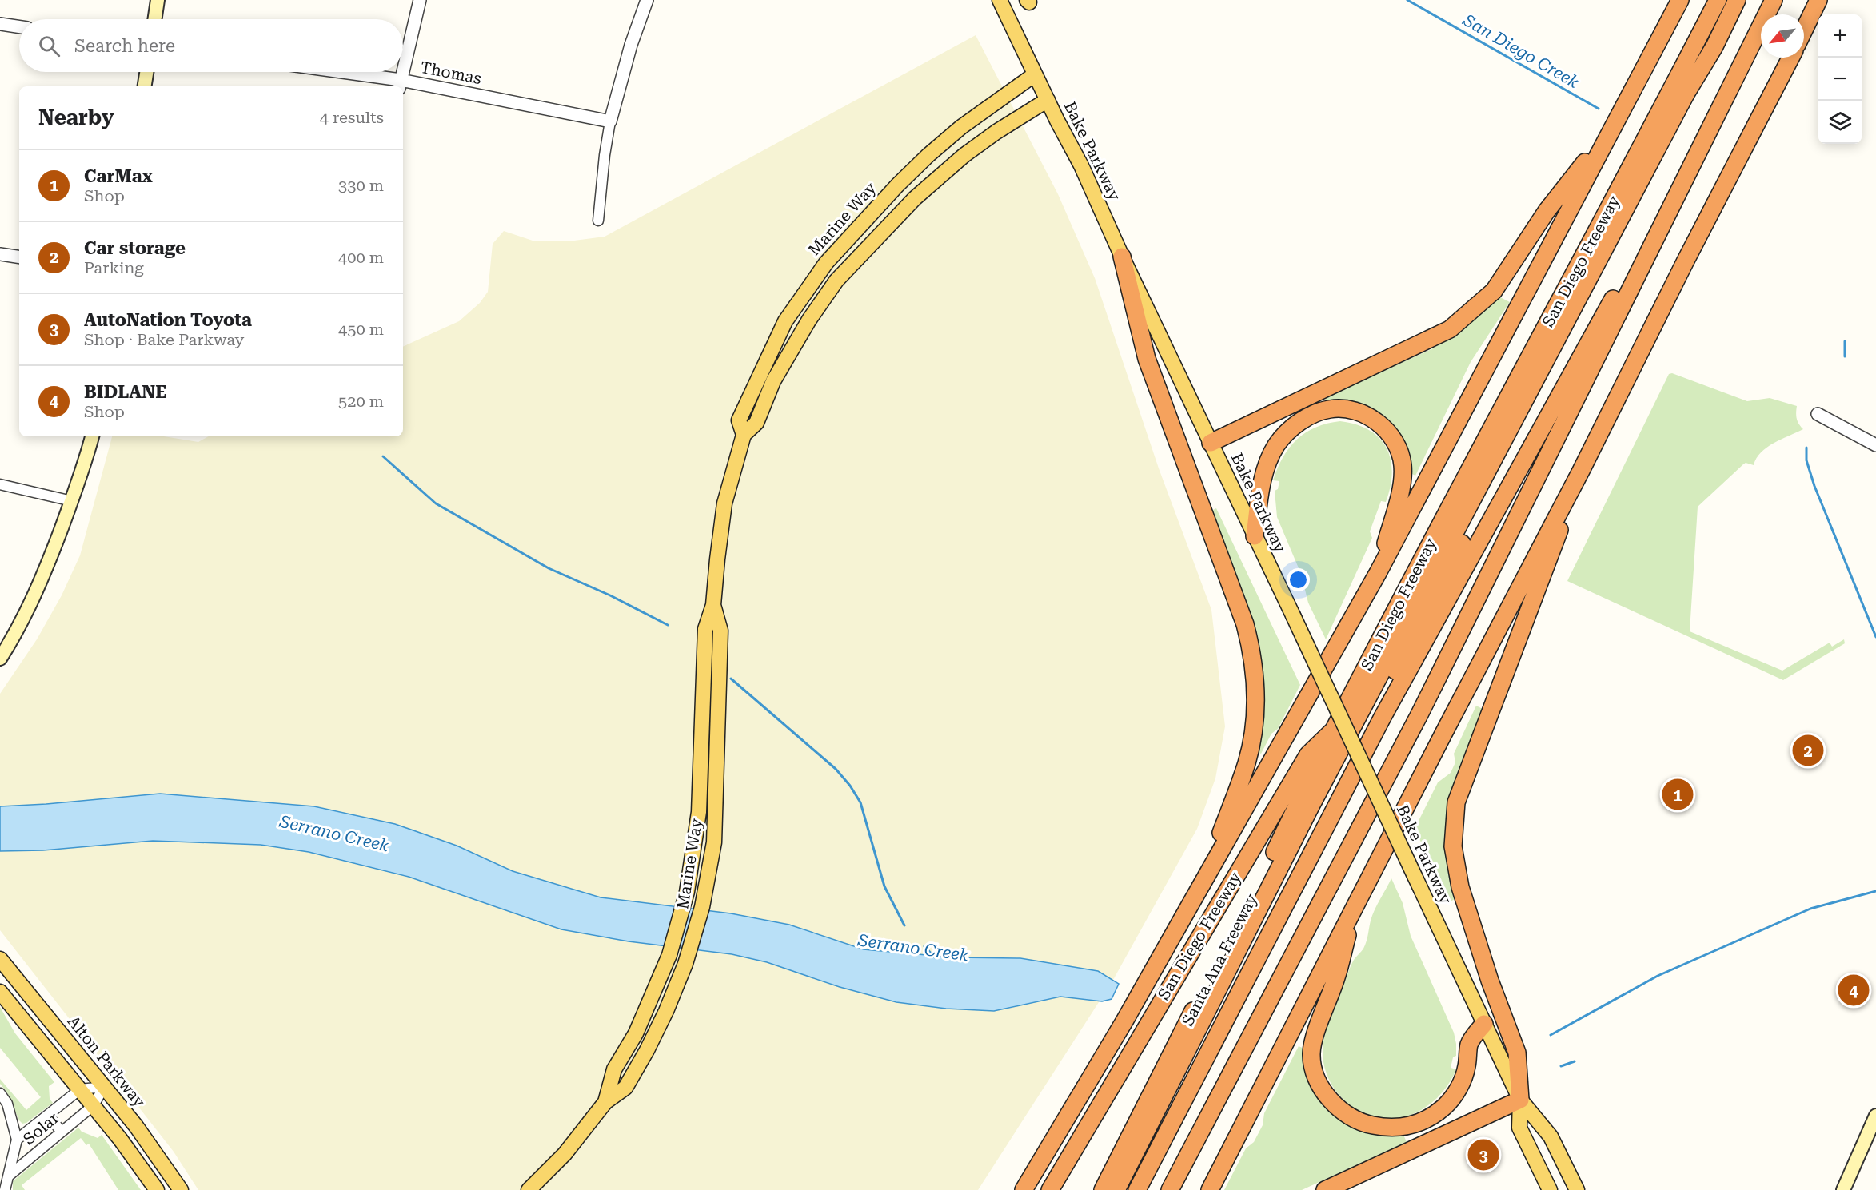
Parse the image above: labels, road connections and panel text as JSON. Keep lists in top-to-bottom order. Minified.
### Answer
{"streets":{"highway":["San Diego Freeway","Santa Ana Freeway"],"main road":["Bake Parkway","Marine Way","Alton Parkway"],"street":["Thomas","Solar"]},"crossings":[["Bake Parkway","Marine Way"],["San Diego Freeway","Santa Ana Freeway"]],"water":["San Diego Creek","Serrano Creek"],"north":"bottom left","page":{"map_buttons":["+","−"],"search":"Search here","heading":["Nearby","4 results"],"list":[{"mark":"1","name":"CarMax","note":"Shop","value":"330 m"},{"mark":"2","name":"Car storage","note":"Parking","value":"400 m"},{"mark":"3","name":"AutoNation Toyota","note":"Shop · Bake Parkway","value":"450 m"},{"mark":"4","name":"BIDLANE","note":"Shop","value":"520 m"}],"pins":["2","1","4","3"]}}
